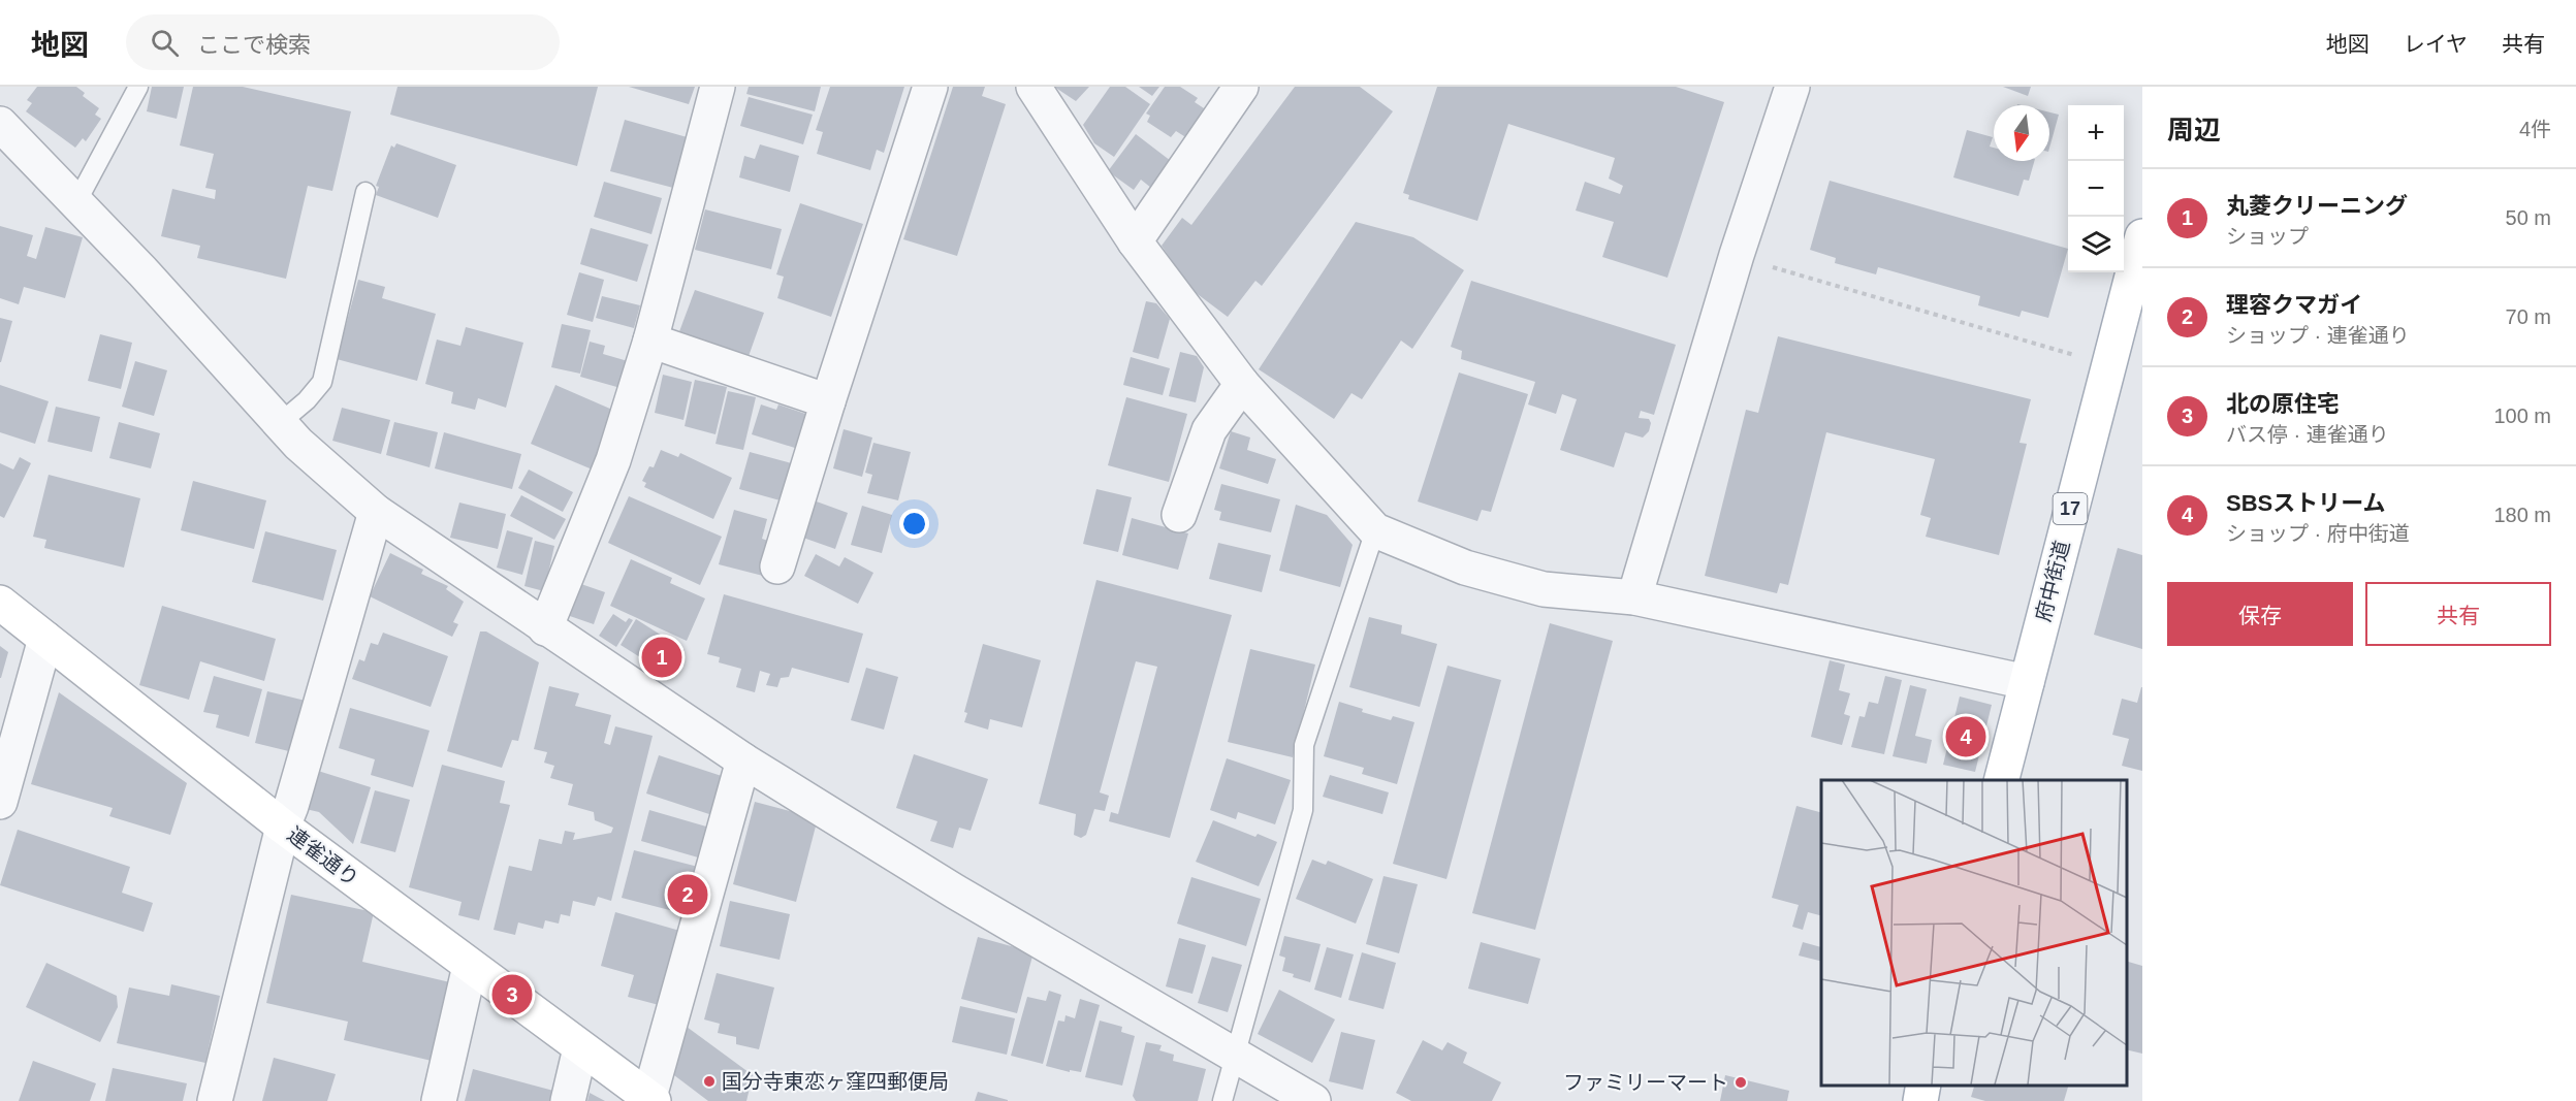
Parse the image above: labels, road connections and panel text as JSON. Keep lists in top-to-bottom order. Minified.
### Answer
{"streets":{"main road":["17","府中街道","連雀通り"]},"places":["国分寺東恋ヶ窪四郵便局","ファミリーマート"],"north":"bottom","page":{"header":"地図","search":"ここで検索","nav":["地図","レイヤ","共有"],"heading":["周辺","4件"],"map_buttons":["+","−"],"list":[{"mark":"1","name":"丸菱クリーニング","note":"ショップ","value":"50 m"},{"mark":"2","name":"理容クマガイ","note":"ショップ · 連雀通り","value":"70 m"},{"mark":"3","name":"北の原住宅","note":"バス停 · 連雀通り","value":"100 m"},{"mark":"4","name":"SBSストリーム","note":"ショップ · 府中街道","value":"180 m"}],"buttons":["保存","共有"],"pins":["1","4","2","3"]}}
